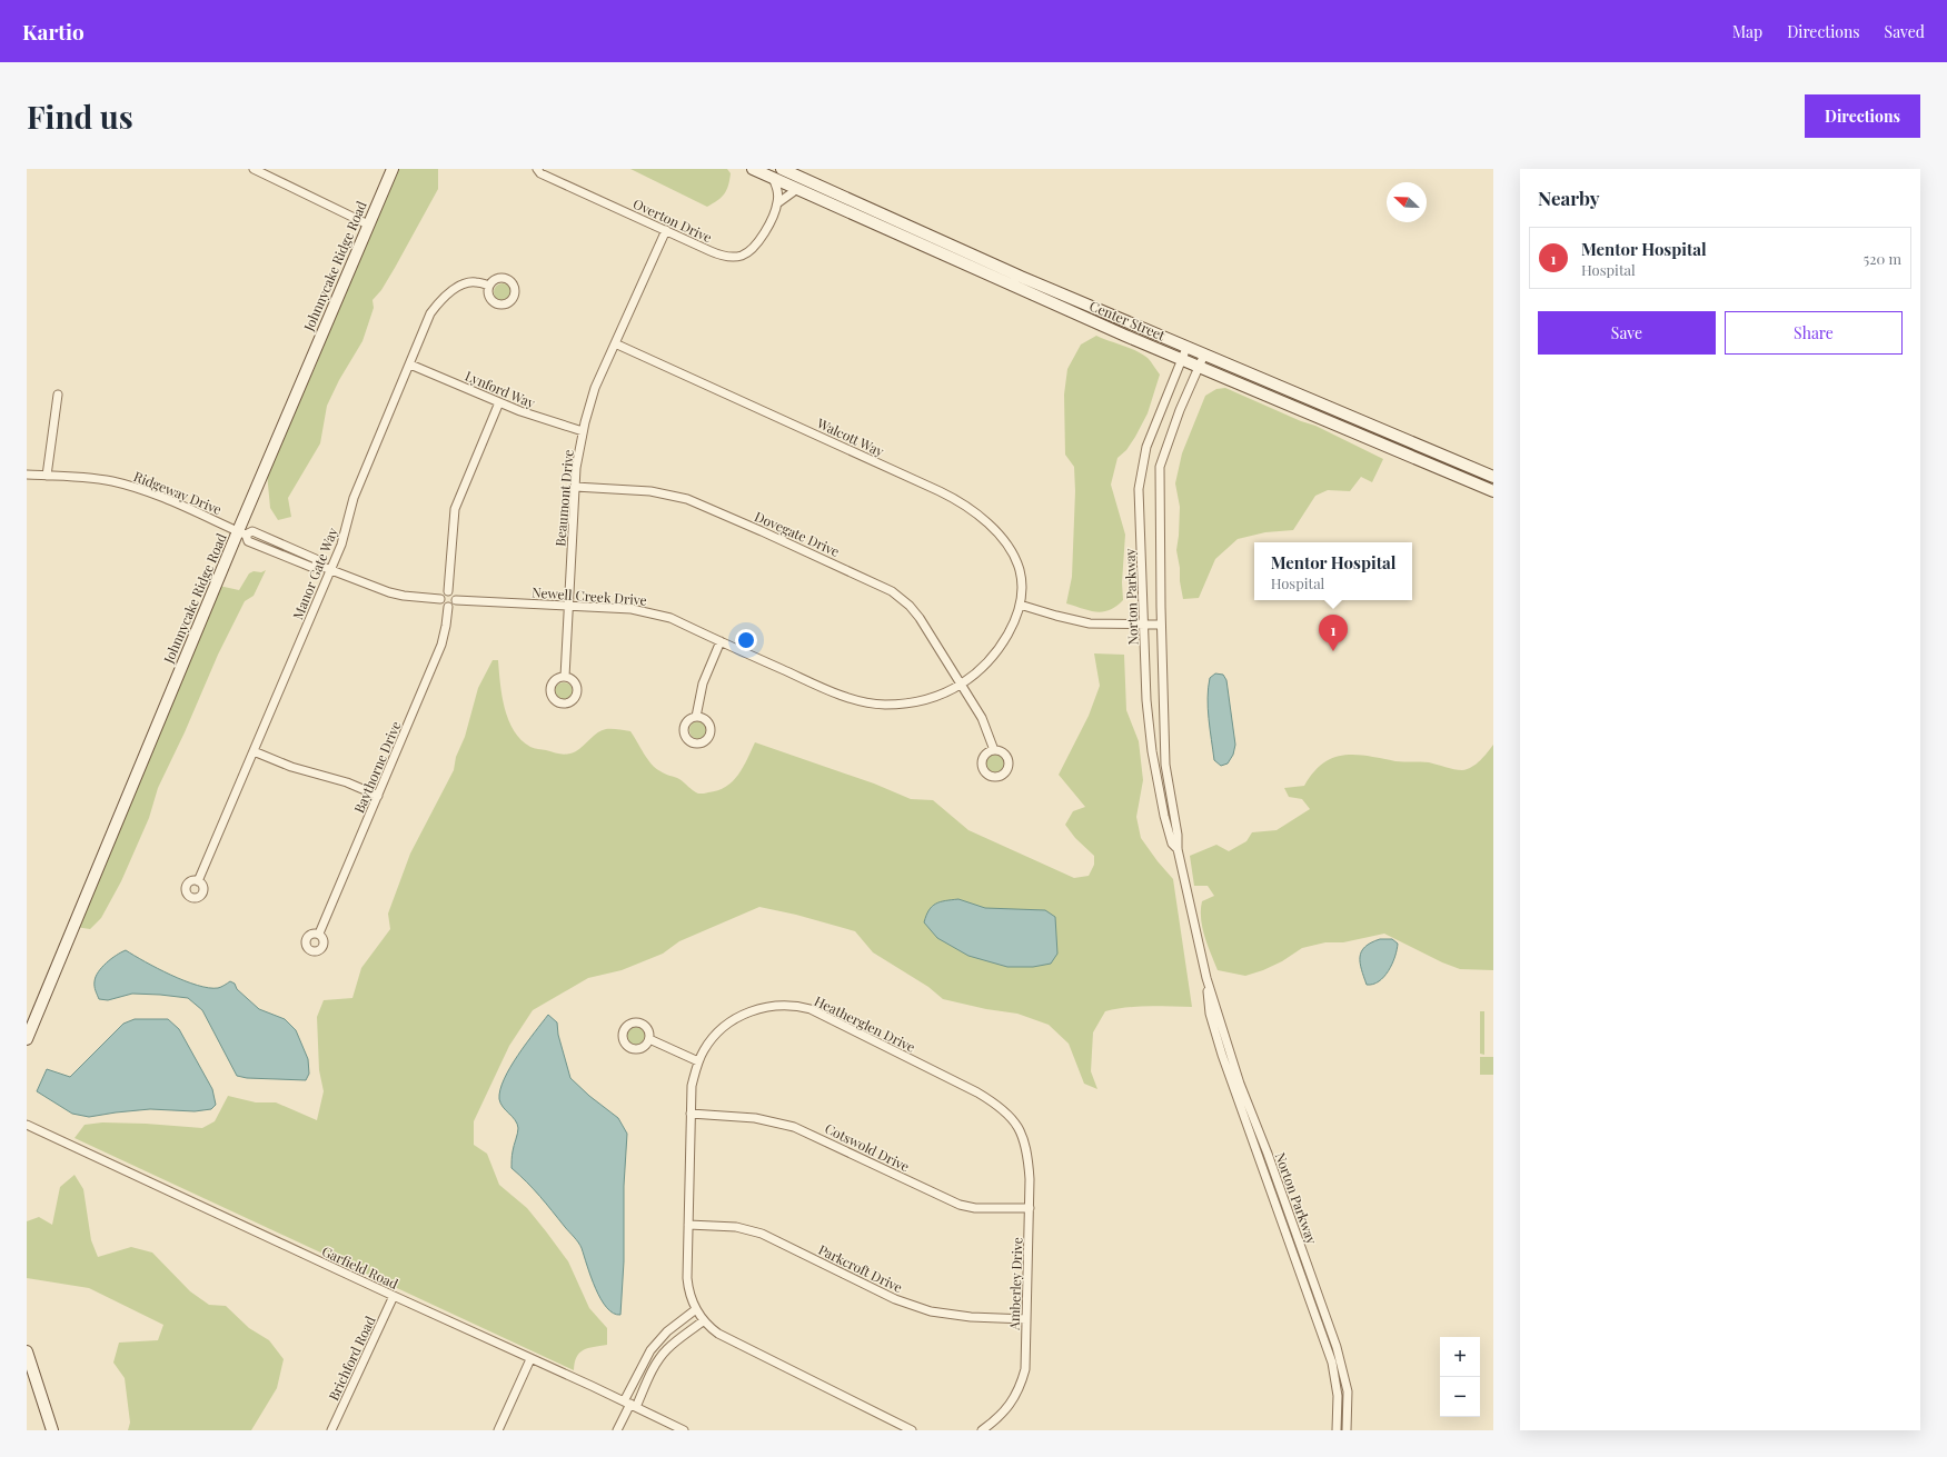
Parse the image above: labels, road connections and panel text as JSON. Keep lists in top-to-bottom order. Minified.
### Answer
{"streets":{"main road":["Johnnycake Ridge Road","Center Street"],"street":["Overton Drive","Lynford Way","Walcott Way","Ridgeway Drive","Beaumont Drive","Dovegate Drive","Manor Gate Way","Newell Creek Drive","Norton Parkway","Baythorne Drive","Heatherglen Drive","Cotswold Drive","Garfield Road","Parkcroft Drive","Amberley Drive","Brichford Road"]},"crossings":[["Overton Drive","Beaumont Drive"],["Johnnycake Ridge Road","Ridgeway Drive"],["Center Street","Norton Parkway"],["Lynford Way","Beaumont Drive"],["Lynford Way","Manor Gate Way"],["Walcott Way","Beaumont Drive"],["Walcott Way","Newell Creek Drive"],["Beaumont Drive","Dovegate Drive"],["Beaumont Drive","Newell Creek Drive"],["Dovegate Drive","Newell Creek Drive"],["Newell Creek Drive","Baythorne Drive"],["Heatherglen Drive","Cotswold Drive"],["Heatherglen Drive","Parkcroft Drive"],["Heatherglen Drive","Amberley Drive"],["Cotswold Drive","Amberley Drive"],["Garfield Road","Brichford Road"],["Parkcroft Drive","Amberley Drive"]],"north":"top left","page":{"header":"Kartio","nav":["Map","Directions","Saved"],"buttons":["Directions",["Save","Share"]],"title":"Find us","heading":"Nearby","list":[{"mark":"1","name":"Mentor Hospital","note":"Hospital","value":"520 m"}],"popup":["Mentor Hospital","Hospital"],"pins":"1","map_buttons":["+","−"]}}
